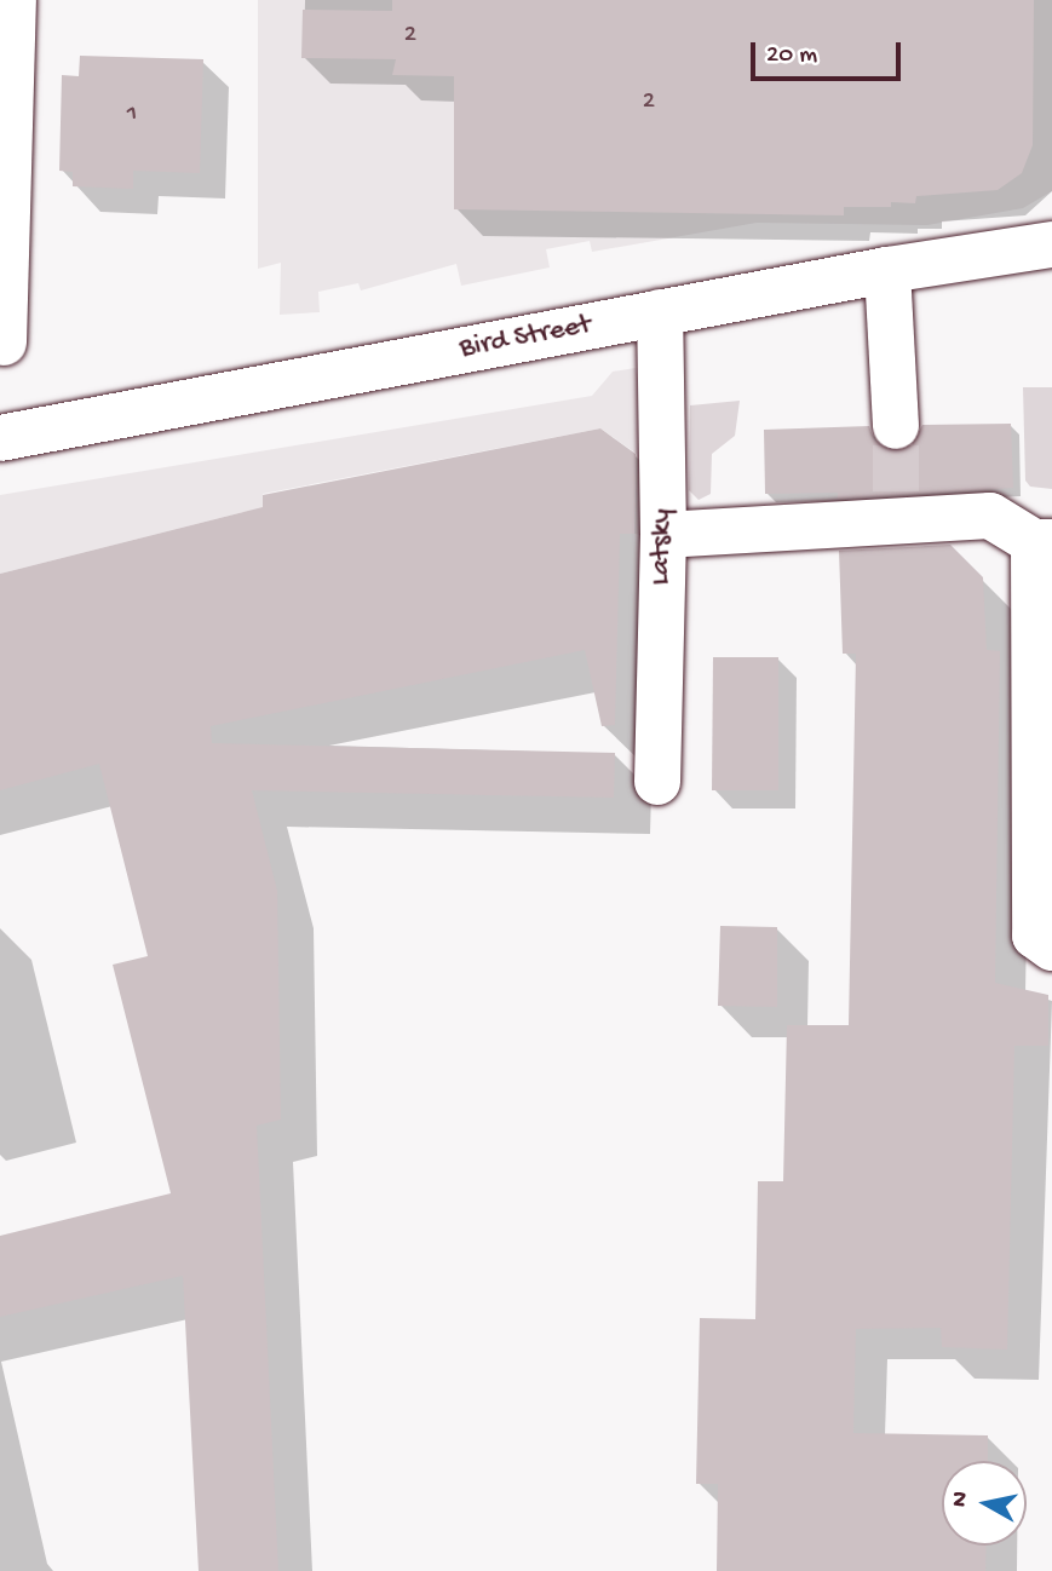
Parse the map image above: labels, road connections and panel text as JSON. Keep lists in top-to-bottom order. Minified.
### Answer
{"streets":{"street":["Bird Street","Latsky"]},"crossings":[["Bird Street","Latsky"]],"house_numbers":["2","2","1"],"scale_bar":"20 m","north":"left"}
